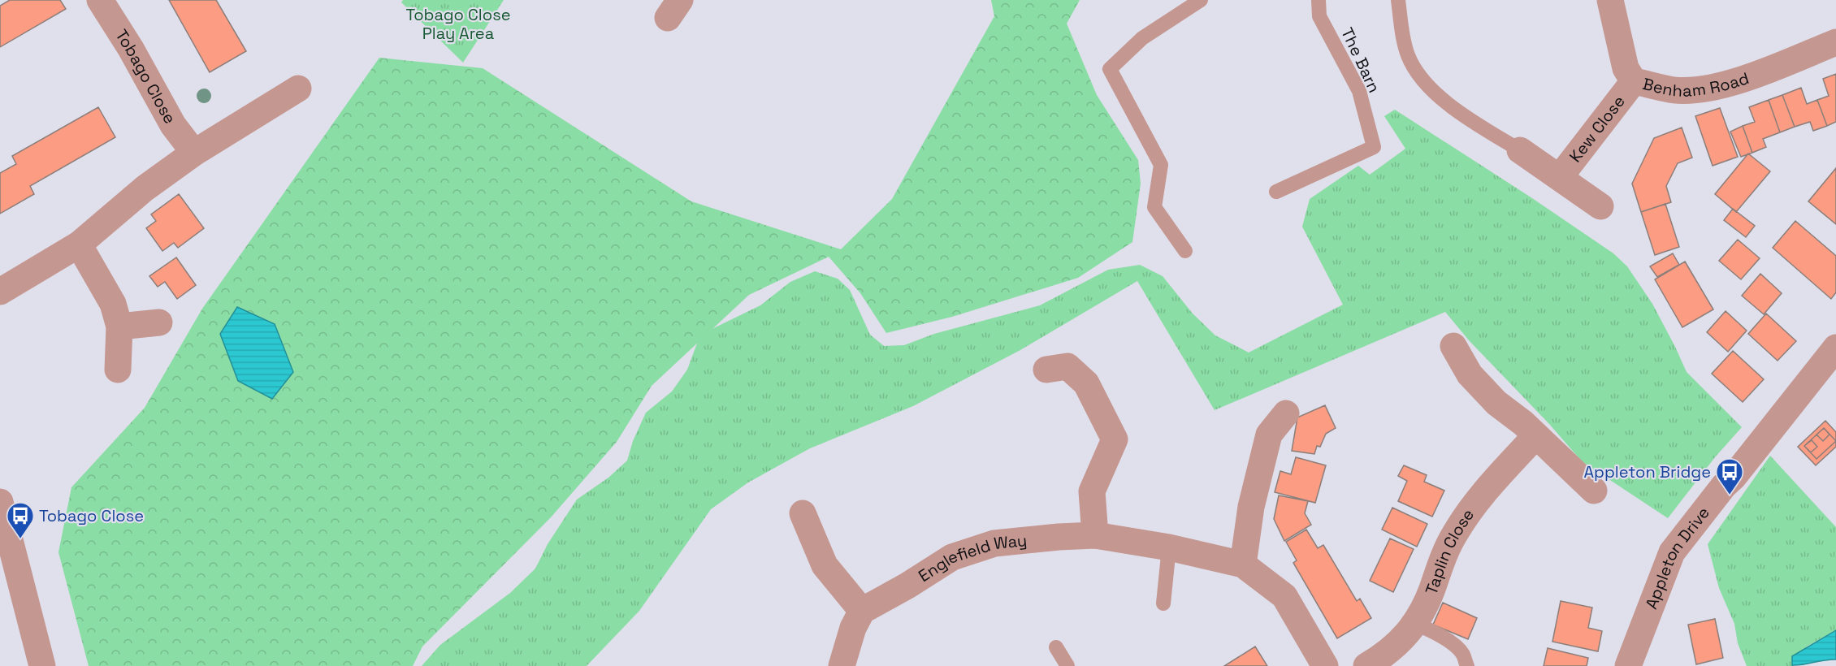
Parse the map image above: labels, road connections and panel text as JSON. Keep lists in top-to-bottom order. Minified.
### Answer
{"streets":{"street":["Tobago Close","Benham Road","Kew Close","Taplin Close","Appleton Drive","Englefield Way"],"lane":["The Barn"]},"crossings":[["Benham Road","Kew Close"]],"parks":["Tobago Close Play Area"],"places":{"bus stop":["Appleton Bridge","Tobago Close"]}}
